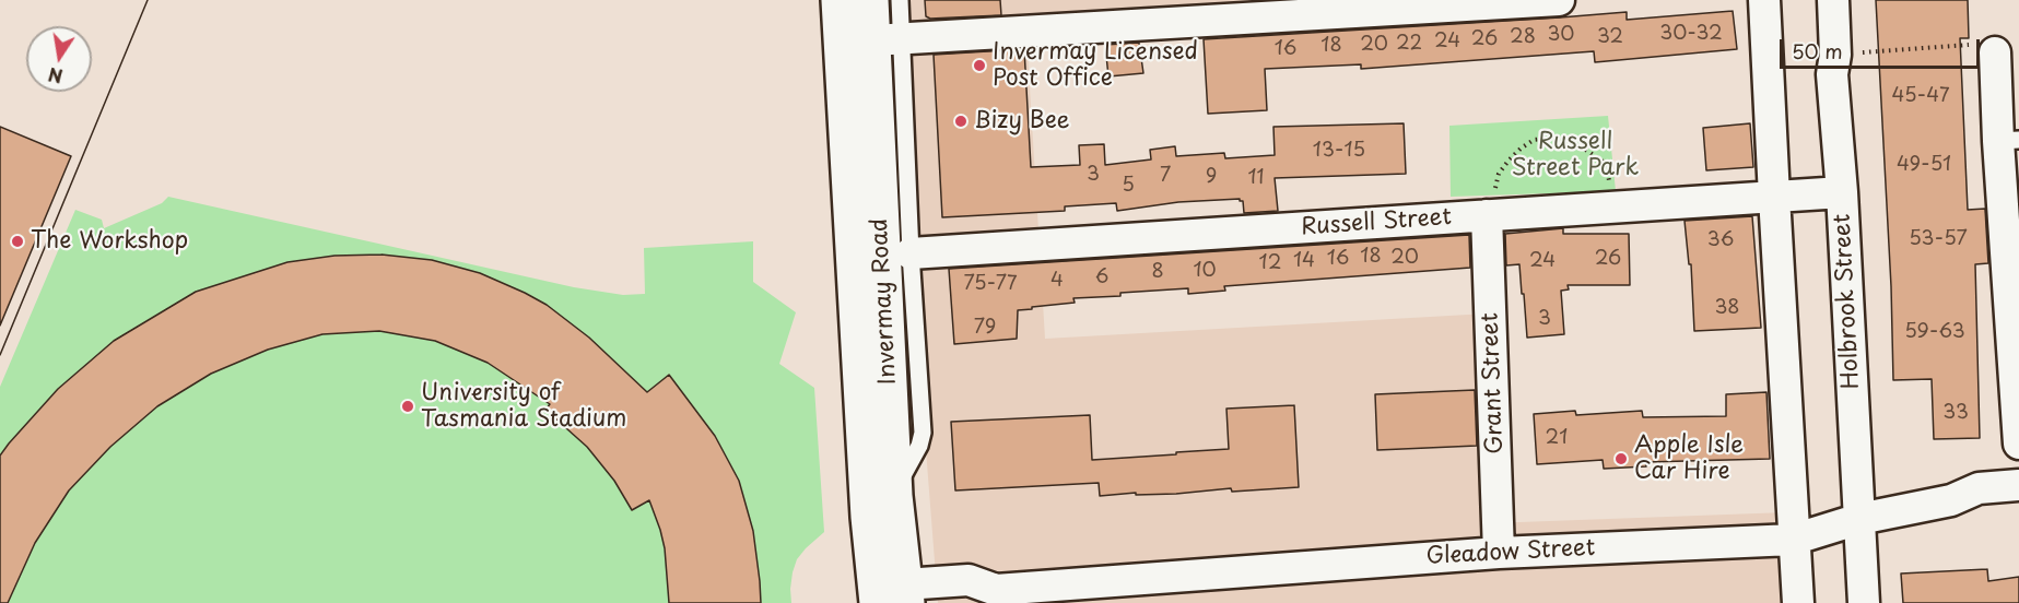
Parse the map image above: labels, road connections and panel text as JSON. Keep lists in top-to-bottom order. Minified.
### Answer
{"streets":{"main road":["Invermay Road"],"street":["Russell Street","Holbrook Street","Grant Street","Gleadow Street"]},"crossings":[["Russell Street","Holbrook Street"],["Russell Street","Grant Street"],["Invermay Road","Gleadow Street"],["Holbrook Street","Gleadow Street"],["Grant Street","Gleadow Street"]],"parks":["Russell Street Park"],"places":["Invermay Licensed Post Office","Bizy Bee","The Workshop","University of Tasmania Stadium","Apple Isle Car Hire"],"house_numbers":["30-32","30","28","32","26","24","22","20","18","16","45-47","13-15","49-51","3","7","9","11","5","53-57","36","18","20","16","26","14","24","12","10","8","6","4","75-77","38","3","79","59-63","33","21"],"scale_bar":"50 m","north":"bottom"}
